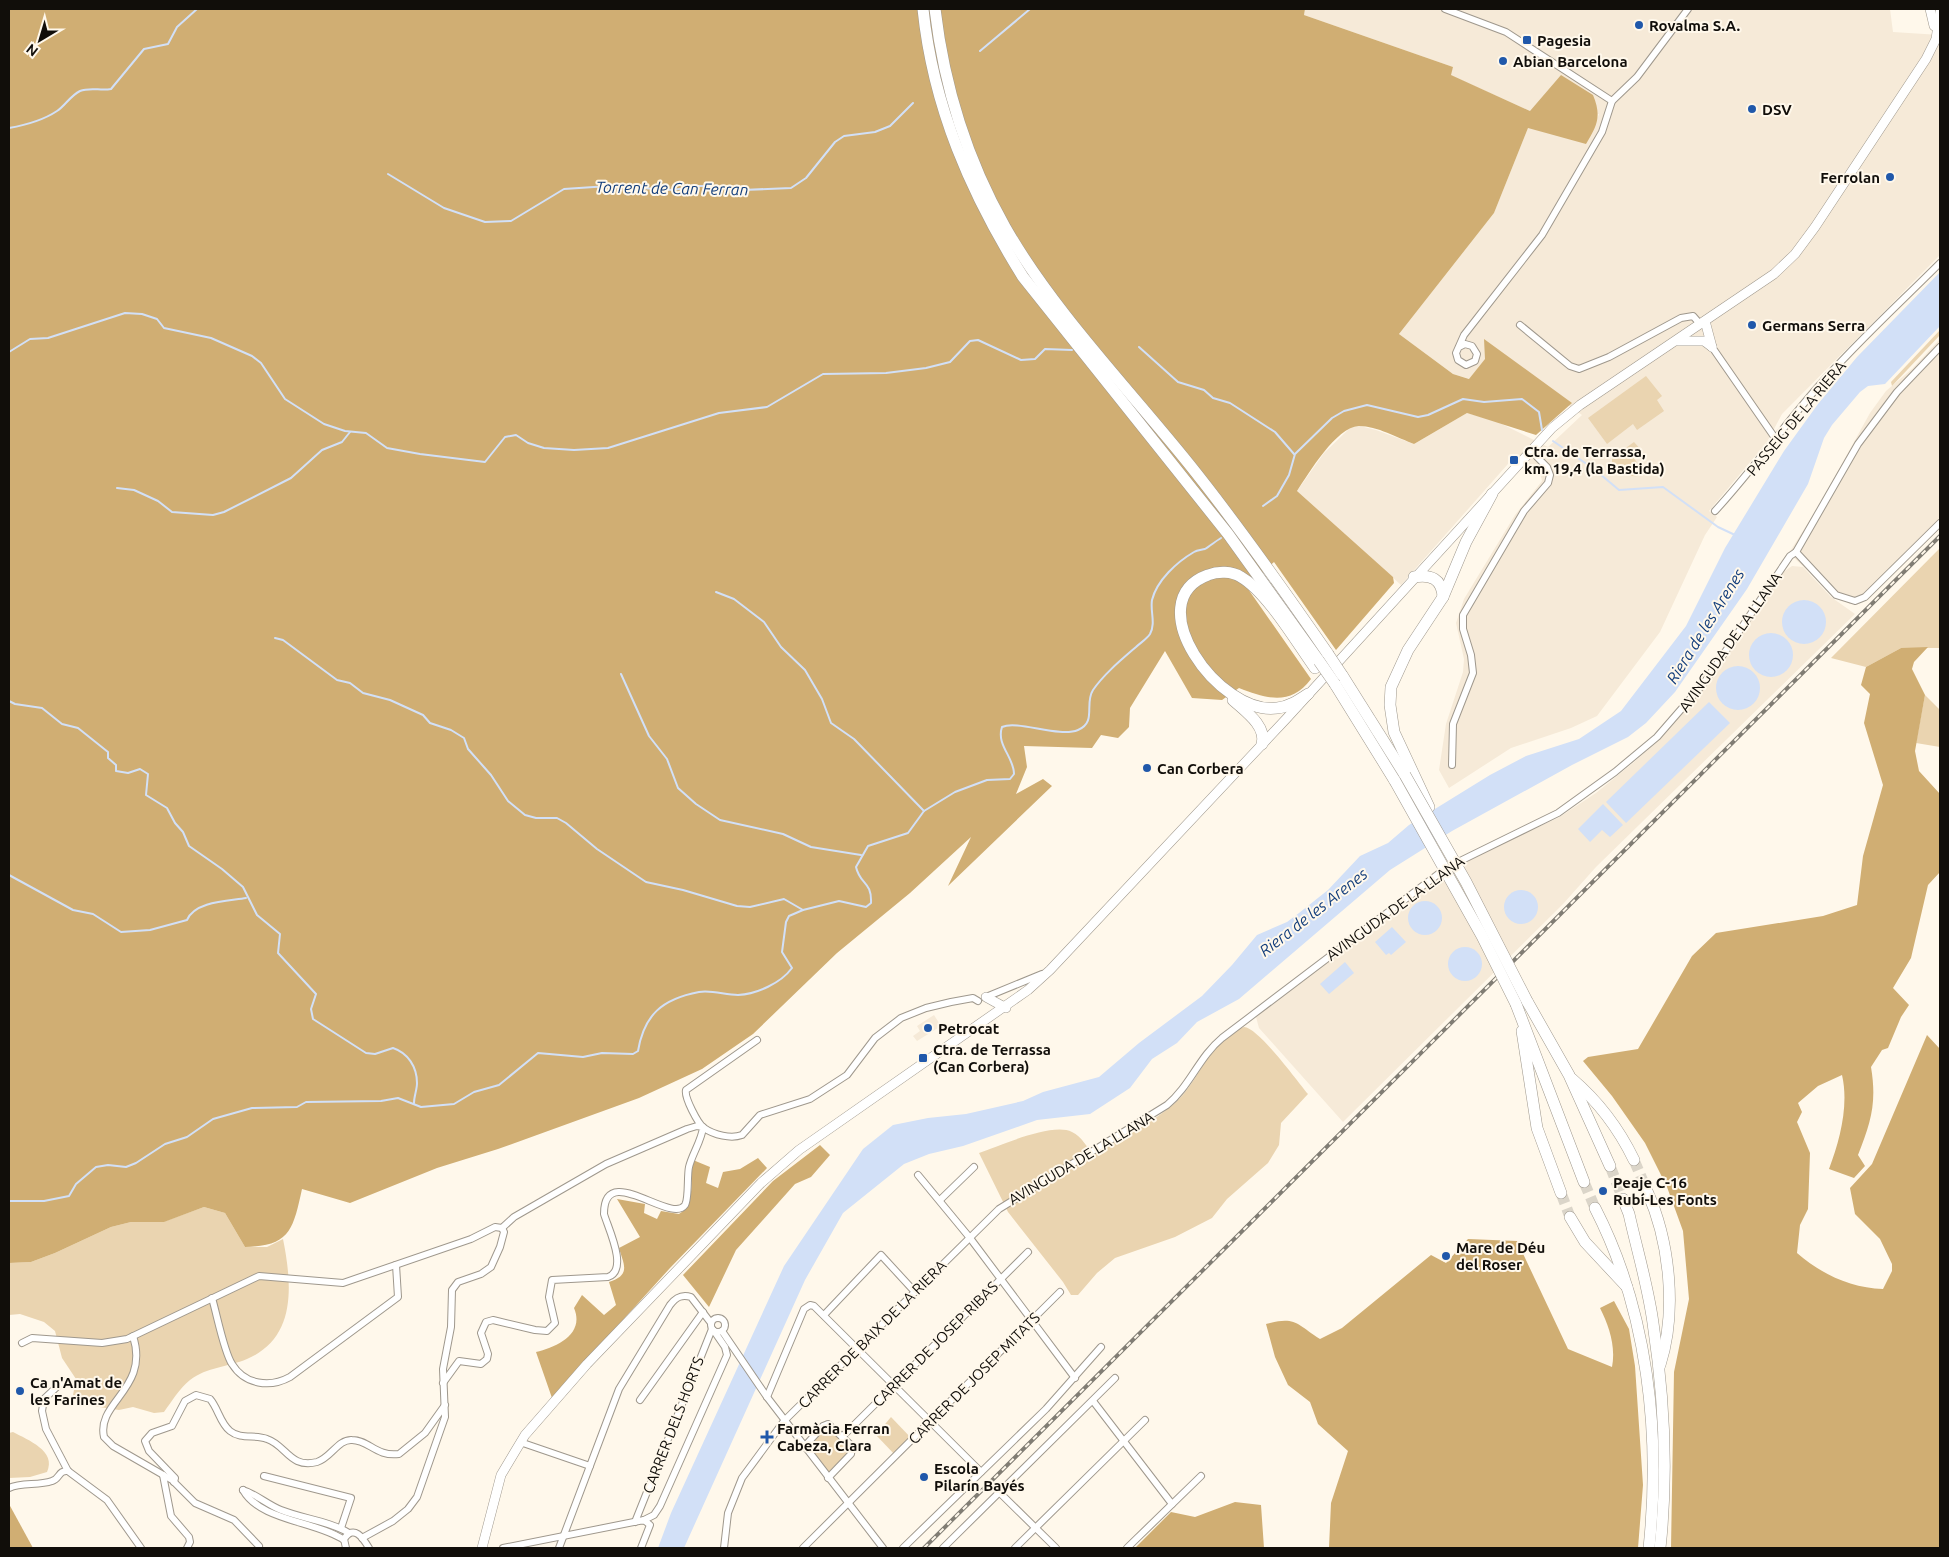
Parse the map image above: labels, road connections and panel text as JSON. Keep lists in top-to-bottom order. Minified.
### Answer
{"streets":{"street":["PASSEIG DE LA RIERA","AVINGUDA DE LA LLANA","CARRER DE BAIX DE LA RIERA","CARRER DE JOSEP RIBAS","CARRER DE JOSEP MITATS","CARRER DELS HORTS"]},"crossings":[["AVINGUDA DE LA LLANA","CARRER DE BAIX DE LA RIERA"]],"water":["Torrent de Can Ferran","Riera de les Arenes"],"places":{"other":["Rovalma S.A.","Abian Barcelona","DSV","Ferrolan","Germans Serra","Can Corbera","Petrocat","Peaje C-16 Rubí-Les Fonts","Mare de Déu del Roser","Ca n'Amat de les Farines","Escola Pilarín Bayés"],"transit":["Pagesia","Ctra. de Terrassa, km. 19,4 (la Bastida)","Ctra. de Terrassa (Can Corbera)"],"health":["Farmàcia Ferran Cabeza, Clara"]},"north":"bottom left"}
